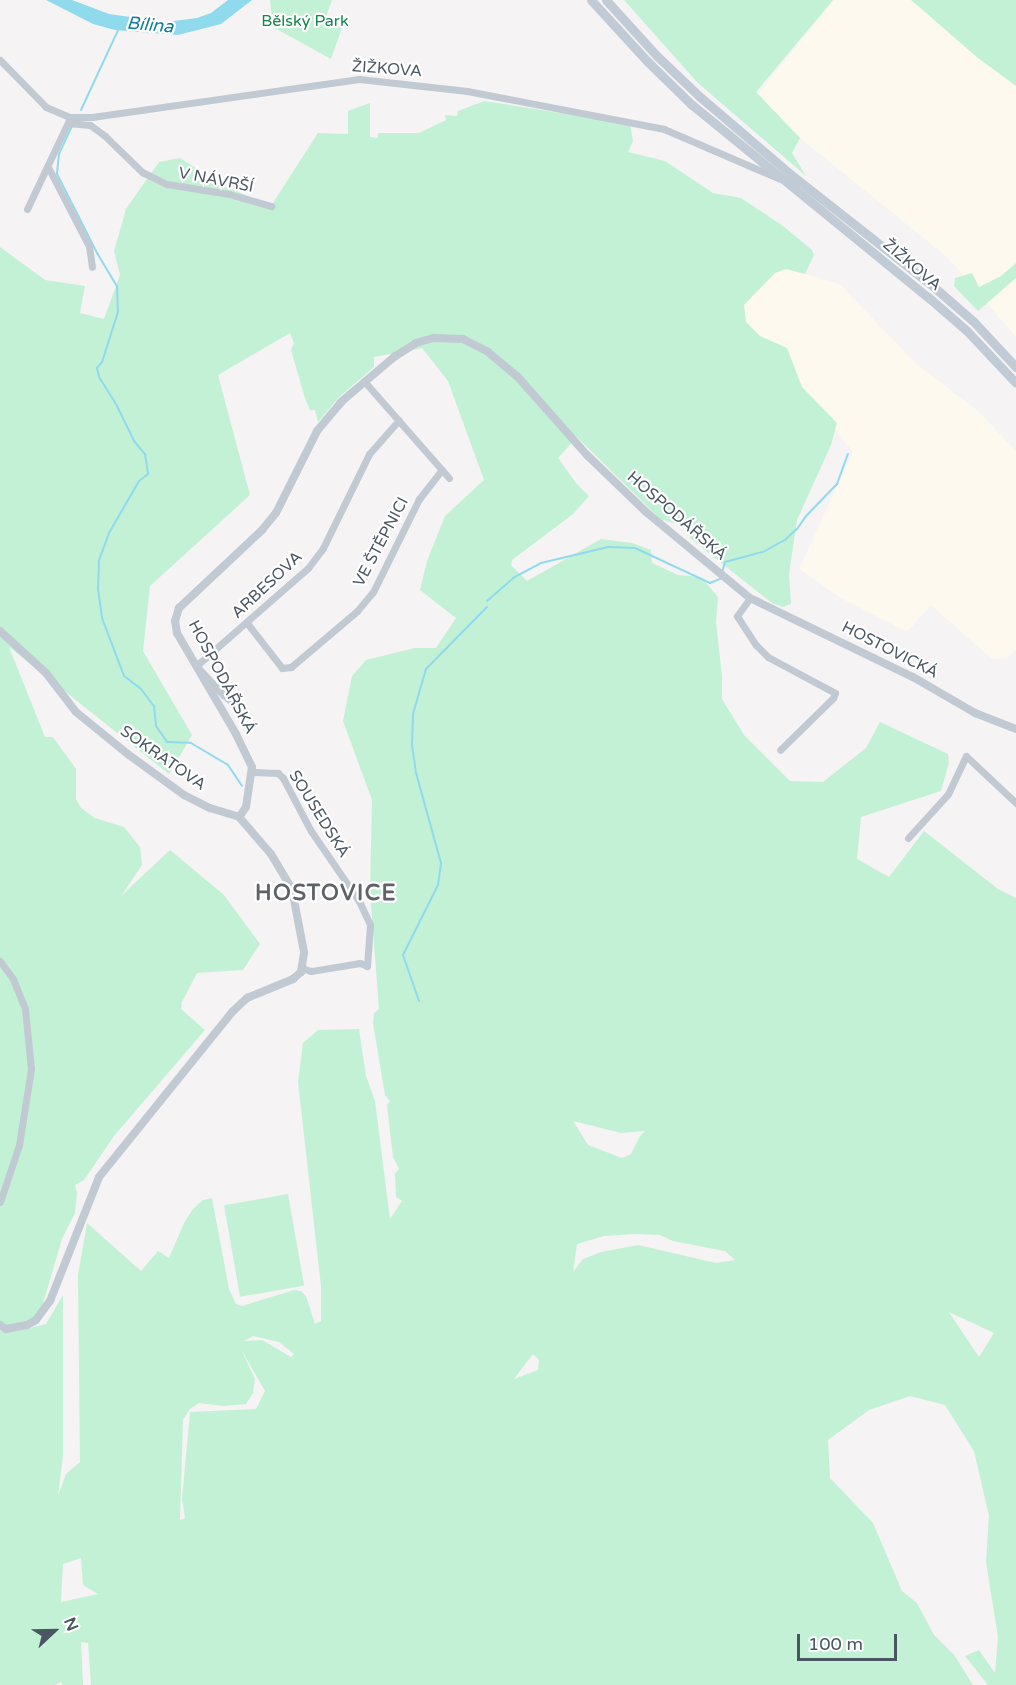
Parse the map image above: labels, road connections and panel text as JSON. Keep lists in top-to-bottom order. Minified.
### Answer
{"streets":{"main road":["ŽIŽKOVA"],"street":["V NÁVRŠÍ","HOSPODÁŘSKÁ","VE ŠTĚPNICI","ARBESOVA","HOSTOVICKÁ","SOKRATOVA","SOUSEDSKÁ"]},"crossings":[["ŽIŽKOVA","V NÁVRŠÍ"],["HOSPODÁŘSKÁ","ARBESOVA"],["HOSPODÁŘSKÁ","HOSTOVICKÁ"],["HOSPODÁŘSKÁ","SOKRATOVA"],["HOSPODÁŘSKÁ","SOUSEDSKÁ"],["VE ŠTĚPNICI","ARBESOVA"]],"districts":["HOSTOVICE"],"water":["Bílina"],"parks":["Bělský Park"],"scale_bar":"100 m","north":"right"}
